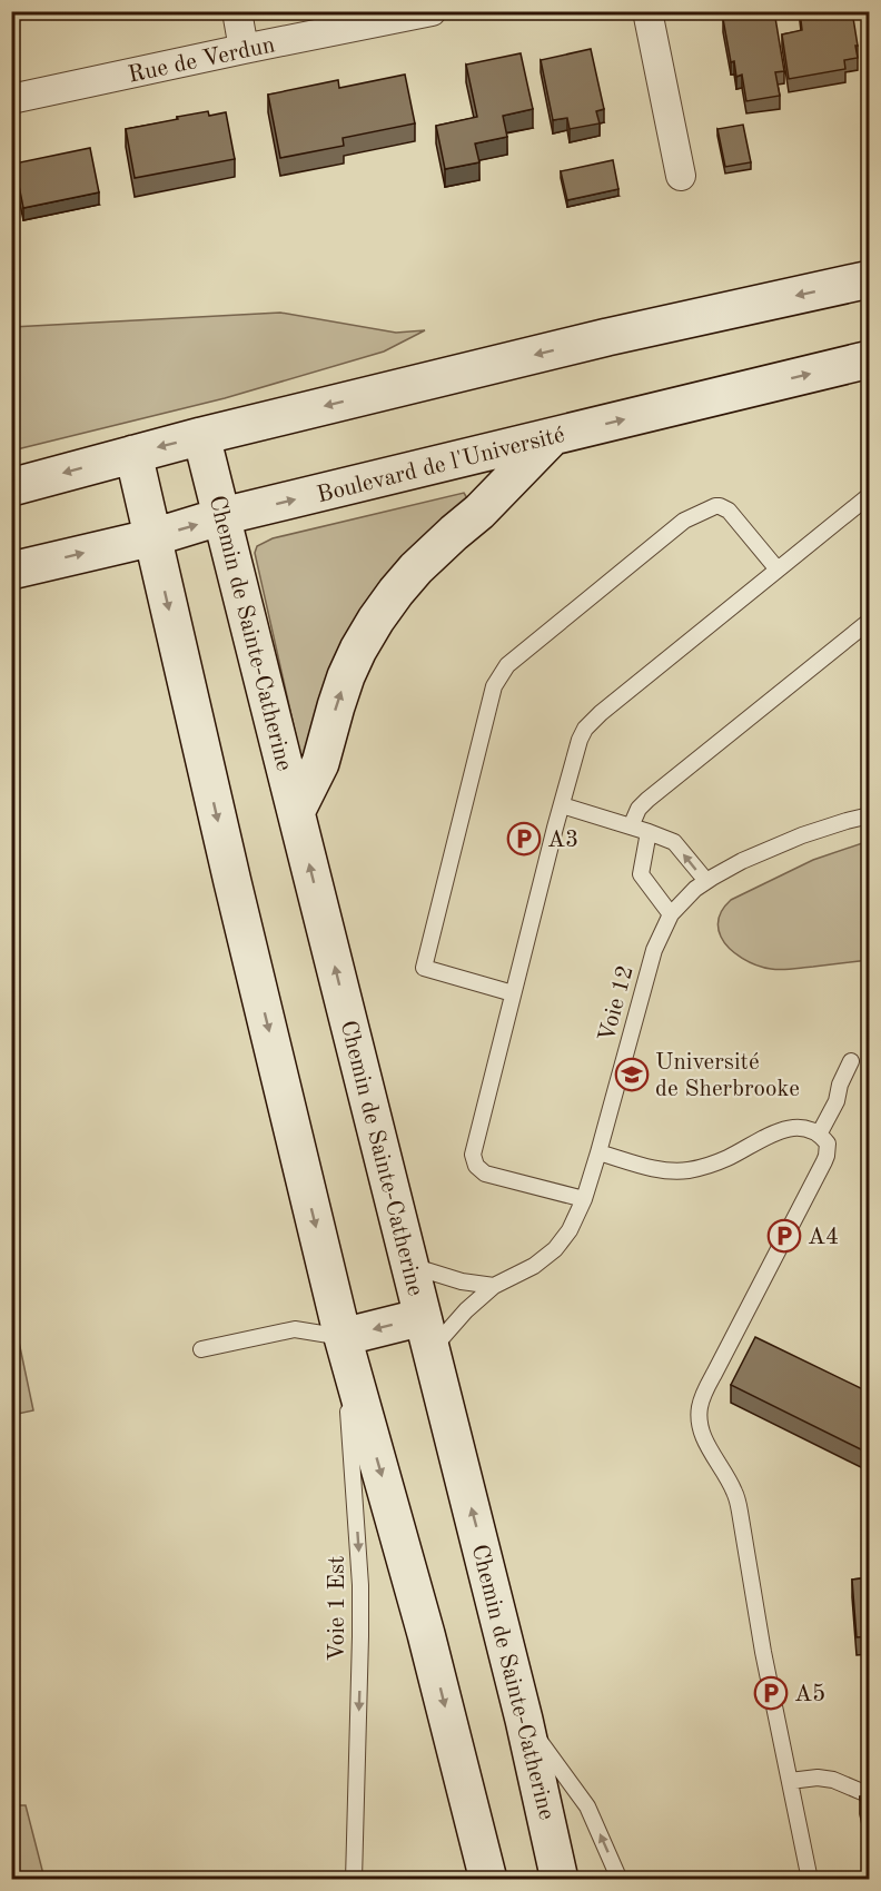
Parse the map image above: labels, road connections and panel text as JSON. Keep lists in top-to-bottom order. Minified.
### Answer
{"streets":{"main road":["Boulevard de l'Université","Chemin de Sainte-Catherine"],"street":["Rue de Verdun"],"lane":["Voie 12","Voie 1 Est"]},"crossings":[["Boulevard de l'Université","Chemin de Sainte-Catherine"],["Chemin de Sainte-Catherine","Voie 12"]],"one_way":["Voie 1 Est"],"places":{"parking":["A3","A4","A5"],"school or university":["Université de Sherbrooke"]}}
